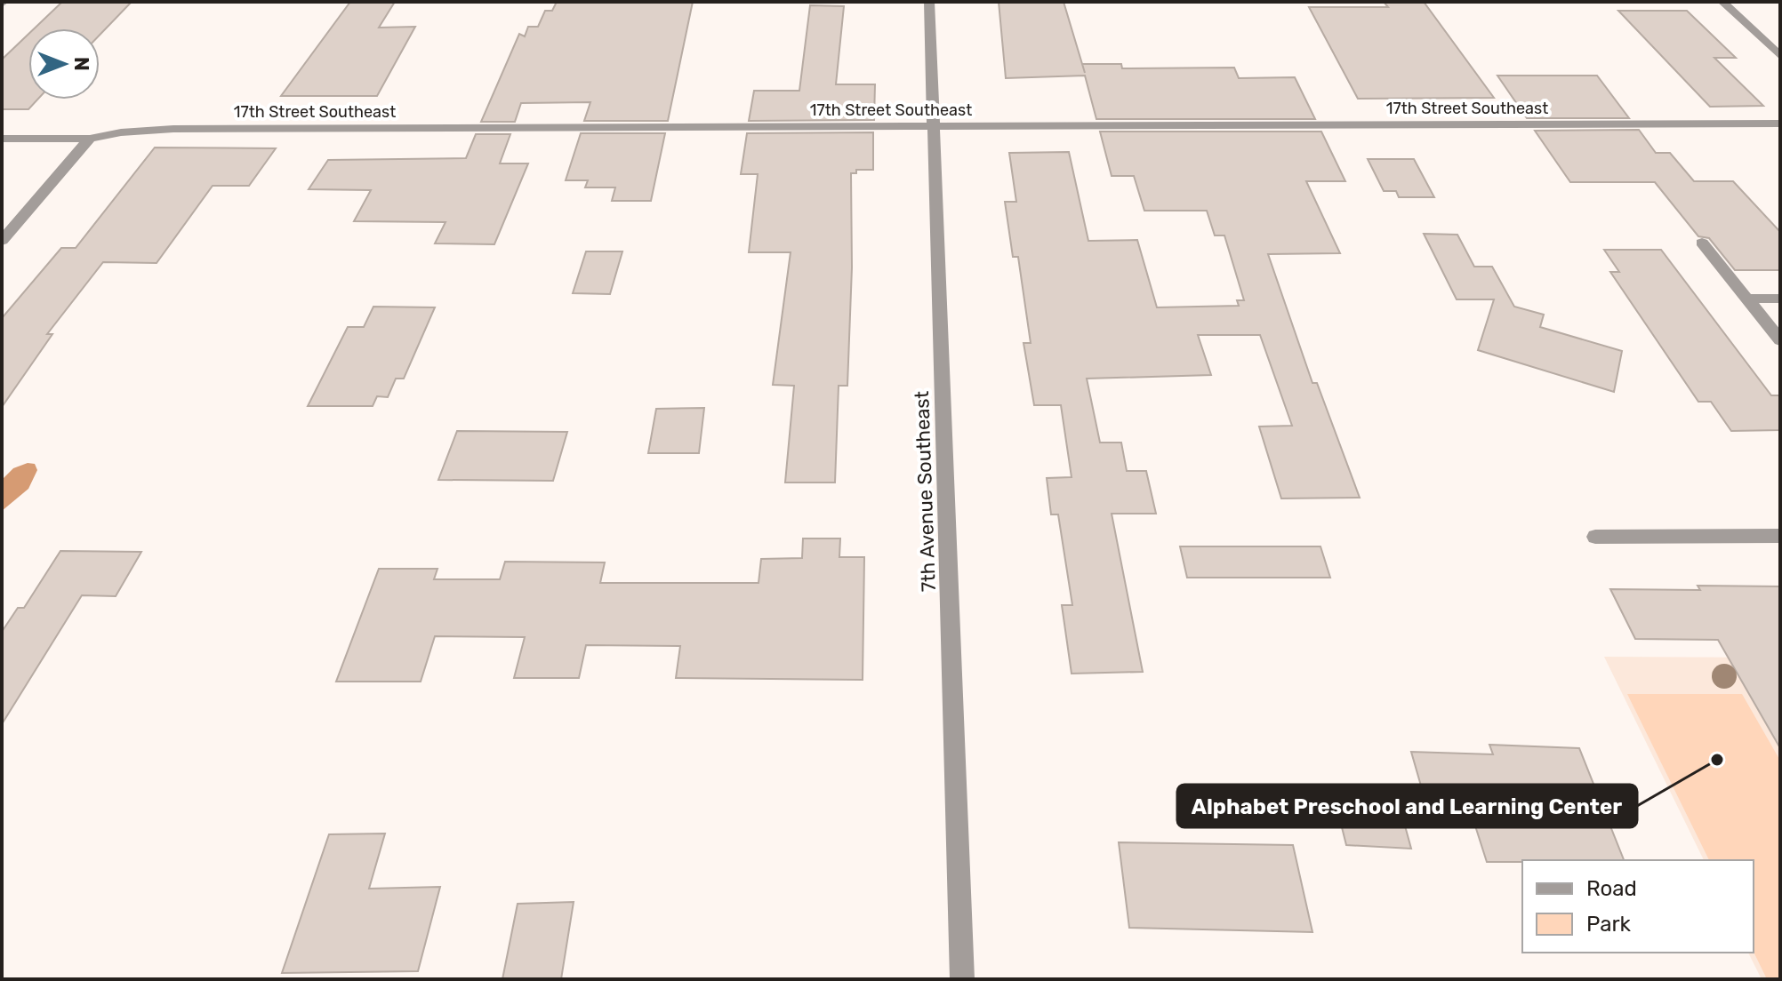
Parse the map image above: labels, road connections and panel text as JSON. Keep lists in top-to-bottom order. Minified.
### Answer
{"streets":{"street":["17th Street Southeast","7th Avenue Southeast"]},"crossings":[["17th Street Southeast","7th Avenue Southeast"]],"places":["Alphabet Preschool and Learning Center"],"legend":["Road","Park"],"north":"right"}
